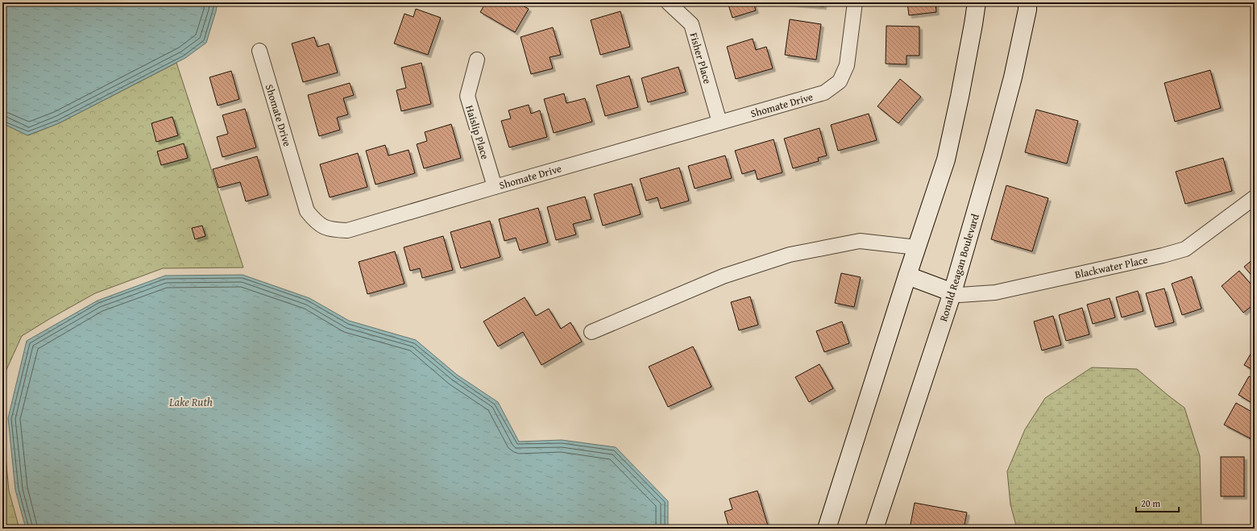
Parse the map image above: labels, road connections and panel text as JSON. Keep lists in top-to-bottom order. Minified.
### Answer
{"streets":{"main road":["Ronald Reagan Boulevard"],"street":["Fisher Place","Shomate Drive","Haislip Place","Blackwater Place"]},"crossings":[["Fisher Place","Shomate Drive"],["Shomate Drive","Haislip Place"],["Blackwater Place","Ronald Reagan Boulevard"]],"water":["Lake Ruth"],"scale_bar":"20 m"}
